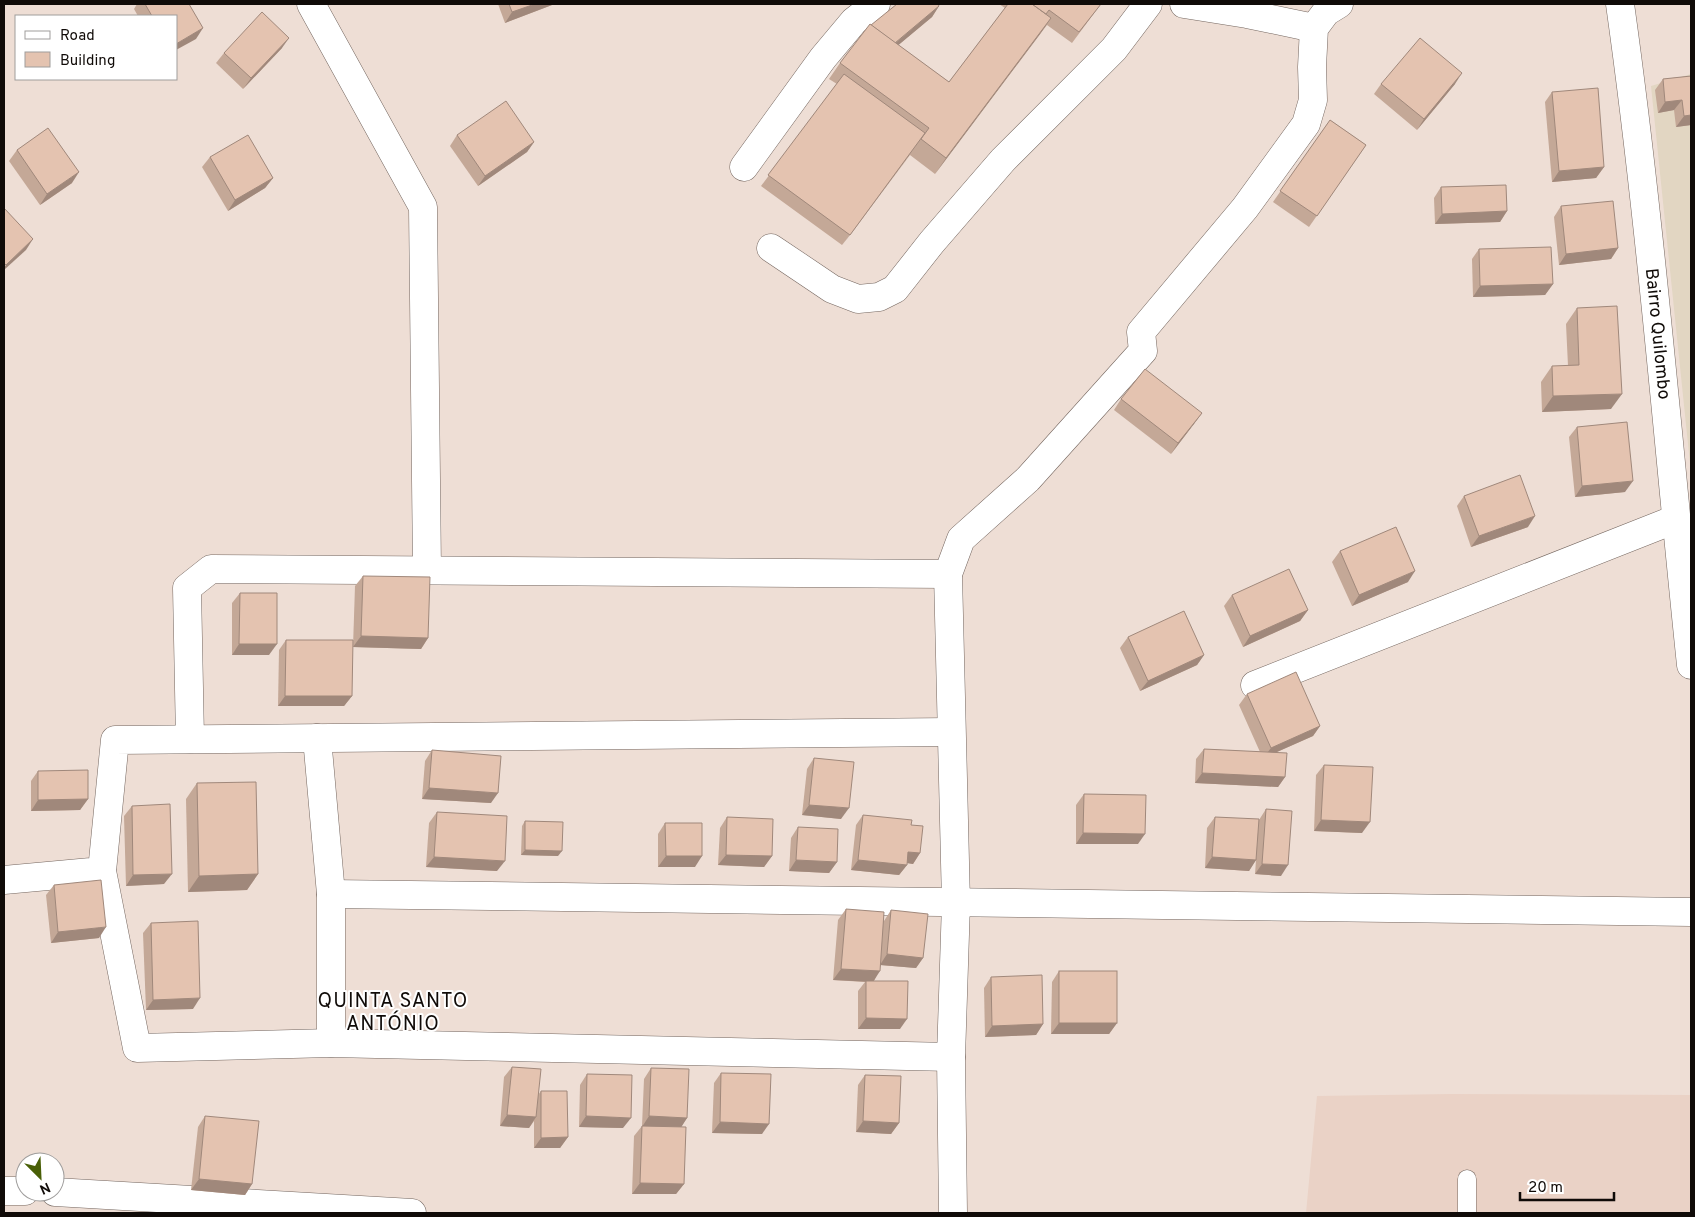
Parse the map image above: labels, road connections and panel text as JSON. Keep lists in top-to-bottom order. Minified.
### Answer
{"streets":{"street":["Bairro Quilombo"]},"districts":["QUINTA SANTO ANTÓNIO"],"legend":["Road","Building"],"scale_bar":"20 m","north":"bottom right"}
